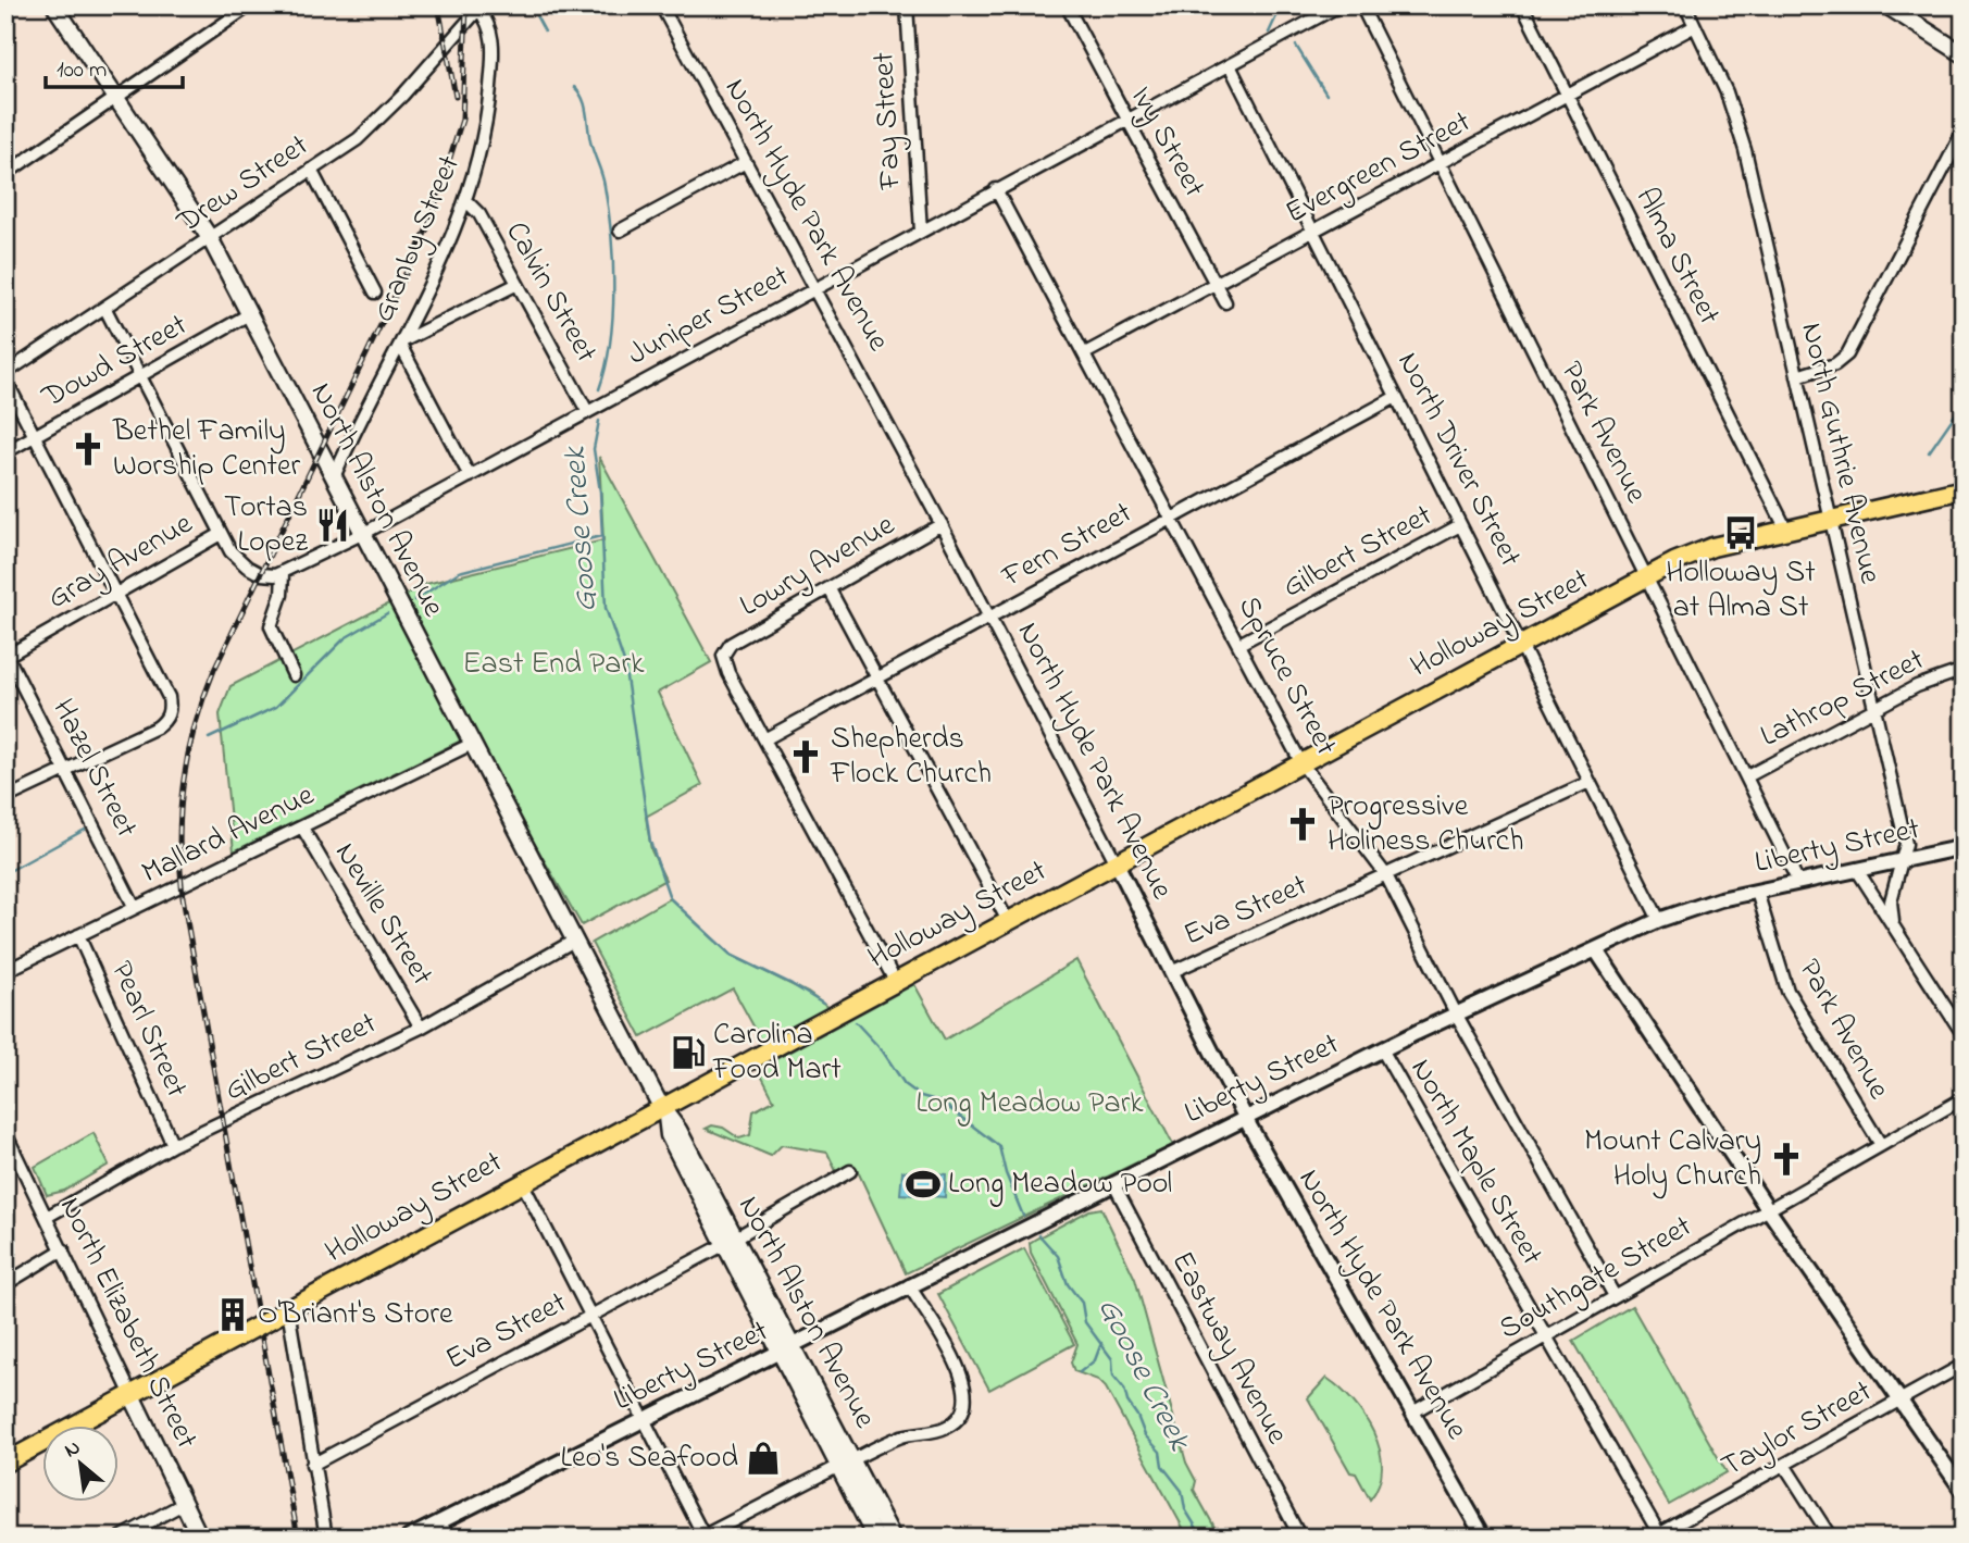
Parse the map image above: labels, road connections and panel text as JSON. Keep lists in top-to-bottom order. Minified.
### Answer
{"streets":{"main road":["North Alston Avenue","Holloway Street","North Elizabeth Street"],"street":["Fay Street","Ivy Street","Evergreen Street","Drew Street","North Hyde Park Avenue","Granby Street","Alma Street","Calvin Street","Juniper Street","Dowd Street","Park Avenue","North Guthrie Avenue","North Driver Street","Fern Street","Gilbert Street","Gray Avenue","Lowry Avenue","Spruce Street","Lathrop Street","Hazel Street","Mallard Avenue","Liberty Street","Eva Street","Neville Street","Pearl Street","North Maple Street","Southgate Street","Eastway Avenue","Taylor Street"]},"crossings":[["Fay Street","Juniper Street"],["Ivy Street","Evergreen Street"],["Ivy Street","Juniper Street"],["Evergreen Street","Alma Street"],["Evergreen Street","Park Avenue"],["Evergreen Street","North Guthrie Avenue"],["Evergreen Street","North Driver Street"],["Evergreen Street","Spruce Street"],["Drew Street","Granby Street"],["Drew Street","North Alston Avenue"],["North Hyde Park Avenue","Juniper Street"],["North Hyde Park Avenue","Fern Street"],["North Hyde Park Avenue","Lowry Avenue"],["North Hyde Park Avenue","Holloway Street"],["North Hyde Park Avenue","Liberty Street"],["North Hyde Park Avenue","Eva Street"],["North Hyde Park Avenue","Southgate Street"],["Granby Street","Calvin Street"],["Granby Street","North Alston Avenue"],["Alma Street","Holloway Street"],["Calvin Street","Juniper Street"],["Juniper Street","North Driver Street"],["Juniper Street","North Alston Avenue"],["Juniper Street","Gray Avenue"],["Juniper Street","Spruce Street"],["Dowd Street","North Alston Avenue"],["Park Avenue","Holloway Street"],["Park Avenue","Lathrop Street"],["Park Avenue","Liberty Street"],["Park Avenue","Southgate Street"],["North Guthrie Avenue","Holloway Street"],["North Guthrie Avenue","Lathrop Street"],["North Guthrie Avenue","Liberty Street"],["North Driver Street","Fern Street"],["North Driver Street","Gilbert Street"],["North Driver Street","Holloway Street"],["North Driver Street","Liberty Street"],["North Driver Street","Eva Street"],["North Alston Avenue","Gilbert Street"],["North Alston Avenue","Holloway Street"],["North Alston Avenue","Mallard Avenue"],["North Alston Avenue","Liberty Street"],["North Alston Avenue","Eva Street"],["Fern Street","Lowry Avenue"],["Fern Street","Spruce Street"],["Gilbert Street","Spruce Street"],["Gilbert Street","Neville Street"],["Gilbert Street","Pearl Street"],["Gilbert Street","North Elizabeth Street"],["Gray Avenue","Hazel Street"],["Holloway Street","Spruce Street"],["Holloway Street","North Elizabeth Street"],["Spruce Street","Liberty Street"],["Spruce Street","Eva Street"],["Spruce Street","Southgate Street"],["Hazel Street","Mallard Avenue"],["Mallard Avenue","Neville Street"],["Mallard Avenue","Pearl Street"],["Liberty Street","North Maple Street"],["Liberty Street","Eastway Avenue"],["North Maple Street","Southgate Street"],["North Maple Street","Taylor Street"]],"water":["Goose Creek"],"parks":["East End Park","Long Meadow Park"],"places":{"church":["Bethel Family Worship Center","Shepherds Flock Church","Progressive Holiness Church","Mount Calvary Holy Church"],"restaurant":["Tortas Lopez"],"bus stop":["Holloway St at Alma St"],"fuel station":["Carolina Food Mart"],"sports":["Long Meadow Pool"],"building":["O'Briant's Store"],"shop":["Leo's Seafood"]},"scale_bar":"100 m","north":"top left"}
